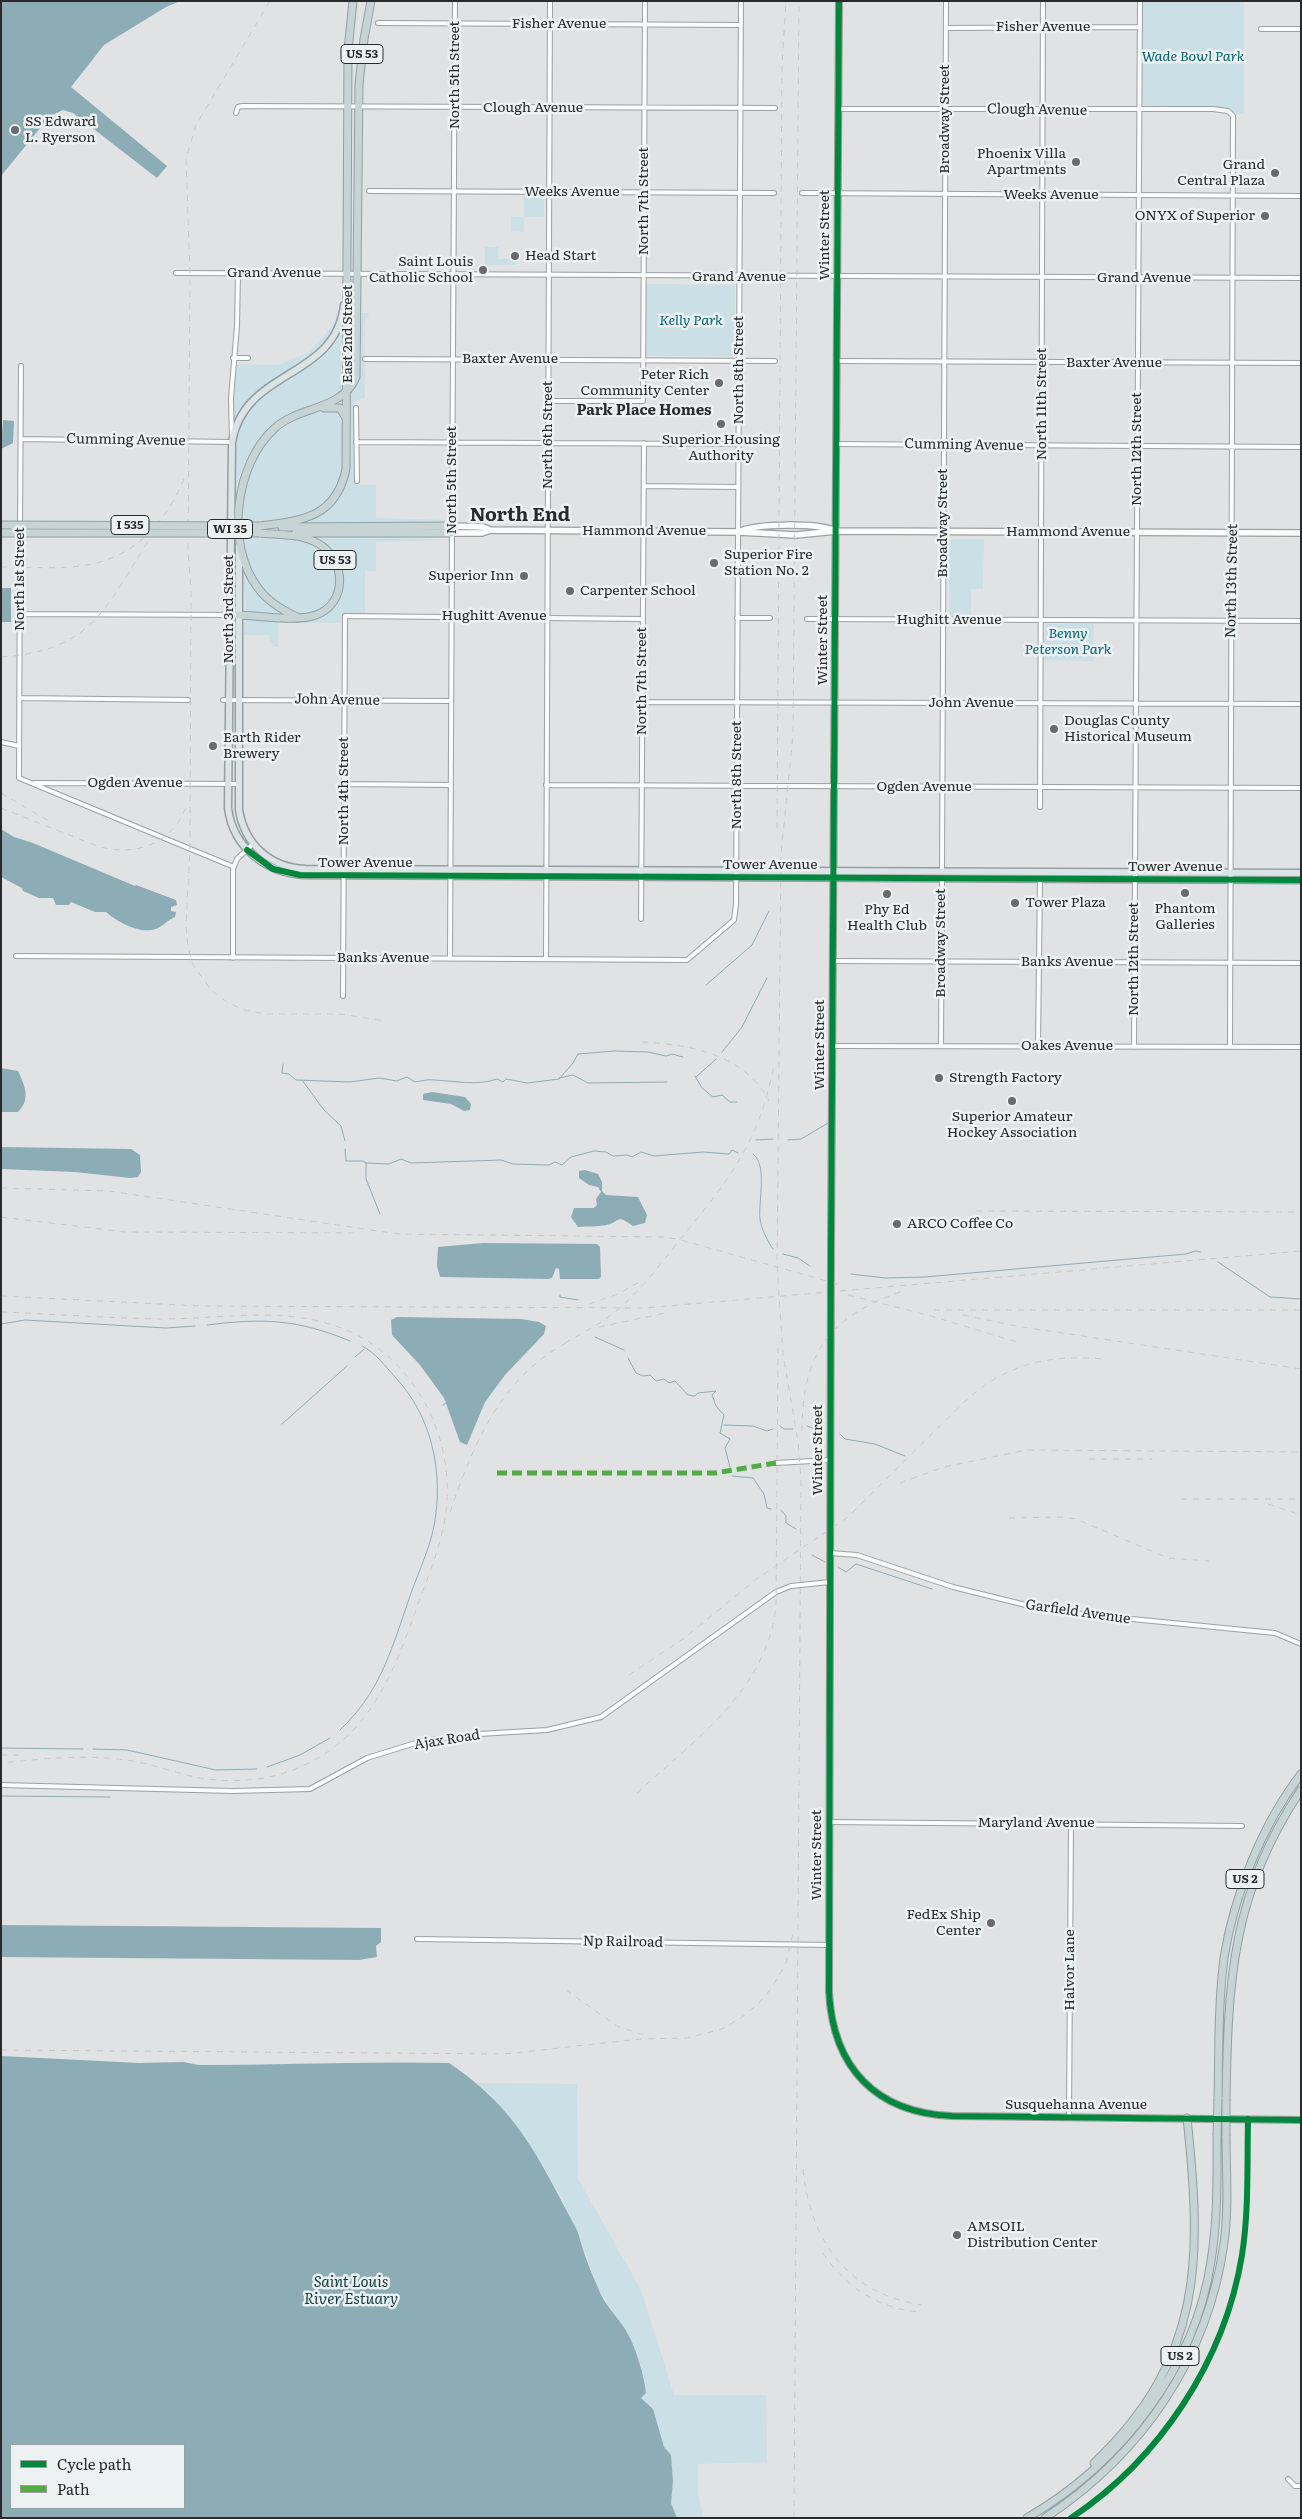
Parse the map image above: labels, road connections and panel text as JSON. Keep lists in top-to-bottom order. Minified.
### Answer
{"streets":{"highway":["US 53","East 2nd Street","I 535","North 3rd Street","US 2"],"main road":["WI 35","Tower Avenue"],"street":["Fisher Avenue","North 5th Street","Clough Avenue","Broadway Street","Weeks Avenue","North 7th Street","Winter Street","Grand Avenue","Baxter Avenue","North 8th Street","North 11th Street","North 6th Street","Cumming Avenue","North 12th Street","Hammond Avenue","North 1st Street","North 13th Street","Hughitt Avenue","John Avenue","Ogden Avenue","North 4th Street","Banks Avenue","Oakes Avenue","Garfield Avenue","Ajax Road","Maryland Avenue","Np Railroad","Halvor Lane","Susquehanna Avenue"]},"crossings":[["Fisher Avenue","North 5th Street"],["Fisher Avenue","Broadway Street"],["Fisher Avenue","North 7th Street"],["Fisher Avenue","North 8th Street"],["Fisher Avenue","North 11th Street"],["Fisher Avenue","North 6th Street"],["Fisher Avenue","North 12th Street"],["US 53","East 2nd Street"],["US 53","I 535"],["North 5th Street","Clough Avenue"],["North 5th Street","Weeks Avenue"],["North 5th Street","Grand Avenue"],["North 5th Street","Baxter Avenue"],["North 5th Street","I 535"],["North 5th Street","Hammond Avenue"],["North 5th Street","Hughitt Avenue"],["North 5th Street","John Avenue"],["North 5th Street","Tower Avenue"],["North 5th Street","Banks Avenue"],["Clough Avenue","Broadway Street"],["Clough Avenue","North 7th Street"],["Clough Avenue","Winter Street"],["Clough Avenue","East 2nd Street"],["Clough Avenue","North 8th Street"],["Clough Avenue","North 11th Street"],["Clough Avenue","North 6th Street"],["Clough Avenue","North 12th Street"],["Clough Avenue","North 13th Street"],["Broadway Street","Weeks Avenue"],["Broadway Street","Grand Avenue"],["Broadway Street","Baxter Avenue"],["Broadway Street","Cumming Avenue"],["Broadway Street","Hammond Avenue"],["Broadway Street","Hughitt Avenue"],["Broadway Street","John Avenue"],["Broadway Street","Ogden Avenue"],["Broadway Street","Tower Avenue"],["Broadway Street","Banks Avenue"],["Broadway Street","Oakes Avenue"],["Weeks Avenue","North 7th Street"],["Weeks Avenue","Winter Street"],["Weeks Avenue","North 8th Street"],["Weeks Avenue","North 11th Street"],["Weeks Avenue","North 6th Street"],["Weeks Avenue","North 12th Street"],["Weeks Avenue","North 13th Street"],["North 7th Street","Grand Avenue"],["North 7th Street","Baxter Avenue"],["North 7th Street","North 6th Street"],["North 7th Street","Hammond Avenue"],["North 7th Street","Hughitt Avenue"],["North 7th Street","John Avenue"],["North 7th Street","Ogden Avenue"],["North 7th Street","Tower Avenue"],["Winter Street","Grand Avenue"],["Winter Street","Baxter Avenue"],["Winter Street","Cumming Avenue"],["Winter Street","Hammond Avenue"],["Winter Street","Hughitt Avenue"],["Winter Street","John Avenue"],["Winter Street","Ogden Avenue"],["Winter Street","Tower Avenue"],["Winter Street","Banks Avenue"],["Winter Street","Oakes Avenue"],["Winter Street","Garfield Avenue"],["Winter Street","Ajax Road"],["Winter Street","Maryland Avenue"],["Winter Street","Np Railroad"],["Winter Street","Susquehanna Avenue"],["Grand Avenue","East 2nd Street"],["Grand Avenue","North 8th Street"],["Grand Avenue","North 11th Street"],["Grand Avenue","North 6th Street"],["Grand Avenue","North 12th Street"],["Grand Avenue","WI 35"],["Grand Avenue","North 13th Street"],["Grand Avenue","North 3rd Street"],["East 2nd Street","WI 35"],["Baxter Avenue","North 8th Street"],["Baxter Avenue","North 11th Street"],["Baxter Avenue","North 6th Street"],["Baxter Avenue","North 12th Street"],["Baxter Avenue","North 13th Street"],["North 8th Street","Hammond Avenue"],["North 8th Street","John Avenue"],["North 8th Street","Ogden Avenue"],["North 8th Street","Tower Avenue"],["North 8th Street","Banks Avenue"],["North 11th Street","Cumming Avenue"],["North 11th Street","Hammond Avenue"],["North 11th Street","Hughitt Avenue"],["North 11th Street","John Avenue"],["North 11th Street","Ogden Avenue"],["North 6th Street","Hammond Avenue"],["North 6th Street","Hughitt Avenue"],["North 6th Street","Ogden Avenue"],["North 6th Street","Tower Avenue"],["North 6th Street","Banks Avenue"],["Cumming Avenue","North 12th Street"],["Cumming Avenue","WI 35"],["Cumming Avenue","North 1st Street"],["Cumming Avenue","North 13th Street"],["Cumming Avenue","North 3rd Street"],["North 12th Street","Hammond Avenue"],["North 12th Street","Hughitt Avenue"],["North 12th Street","John Avenue"],["North 12th Street","Ogden Avenue"],["North 12th Street","Tower Avenue"],["North 12th Street","Banks Avenue"],["North 12th Street","Oakes Avenue"],["I 535","Hammond Avenue"],["WI 35","North 3rd Street"],["Hammond Avenue","North 13th Street"],["North 1st Street","Ogden Avenue"],["North 13th Street","Hughitt Avenue"],["North 13th Street","John Avenue"],["North 13th Street","Ogden Avenue"],["North 13th Street","Tower Avenue"],["North 13th Street","Banks Avenue"],["North 13th Street","Oakes Avenue"],["North 3rd Street","John Avenue"],["North 3rd Street","Ogden Avenue"],["North 3rd Street","Tower Avenue"],["Hughitt Avenue","North 4th Street"],["John Avenue","North 4th Street"],["North 4th Street","Tower Avenue"],["North 4th Street","Banks Avenue"],["Maryland Avenue","Halvor Lane"],["Halvor Lane","Susquehanna Avenue"]],"districts":["Park Place Homes","North End"],"water":["Saint Louis River Estuary"],"parks":["Wade Bowl Park","Kelly Park","Benny Peterson Park"],"places":["SS Edward L. Ryerson","Phoenix Villa Apartments","Grand Central Plaza","ONYX of Superior","Head Start","Saint Louis Catholic School","Peter Rich Community Center","Superior Housing Authority","Superior Fire Station No. 2","Superior Inn","Carpenter School","Douglas County Historical Museum","Earth Rider Brewery","Phantom Galleries","Phy Ed Health Club","Tower Plaza","Strength Factory","Superior Amateur Hockey Association","ARCO Coffee Co","FedEx Ship Center","AMSOIL Distribution Center"],"legend":["Cycle path","Path"]}
